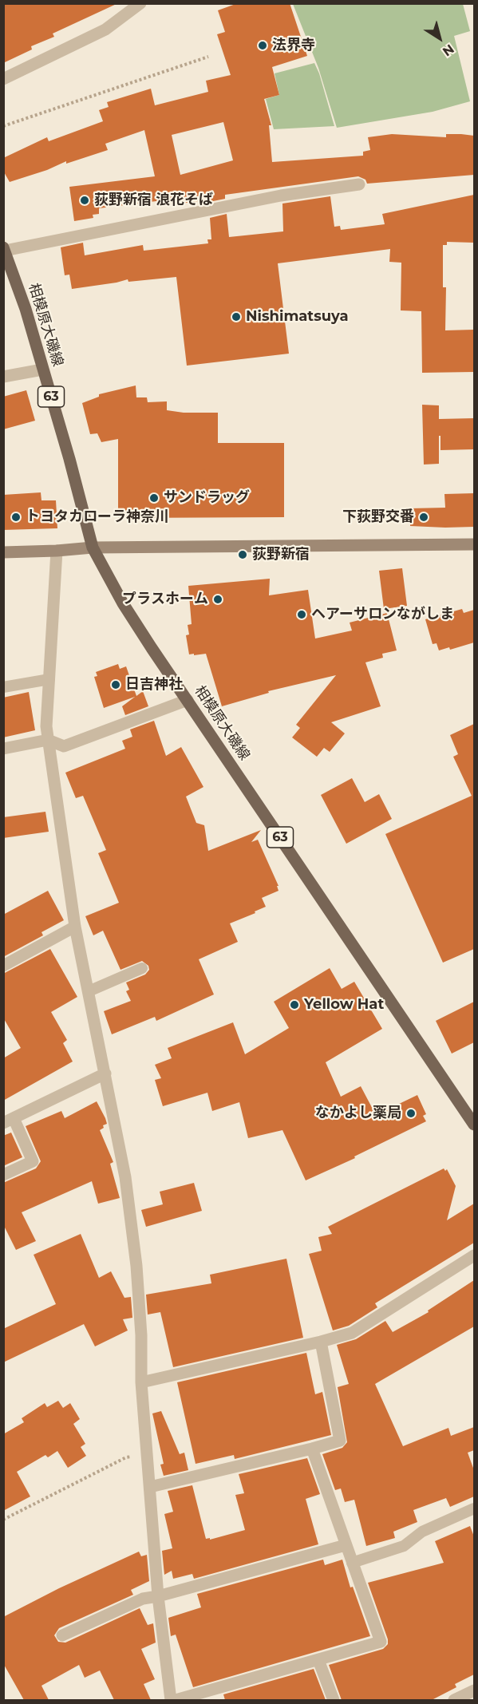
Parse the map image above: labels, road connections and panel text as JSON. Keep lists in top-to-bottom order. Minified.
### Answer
{"streets":{"main road":["相模原大磯線","63"]},"places":["法界寺","荻野新宿 浪花そば","Nishimatsuya","サンドラッグ","トヨタカローラ神奈川","下荻野交番","荻野新宿","プラスホーム","ヘアーサロンながしま","日吉神社","Yellow Hat","なかよし薬局"],"north":"bottom right"}
